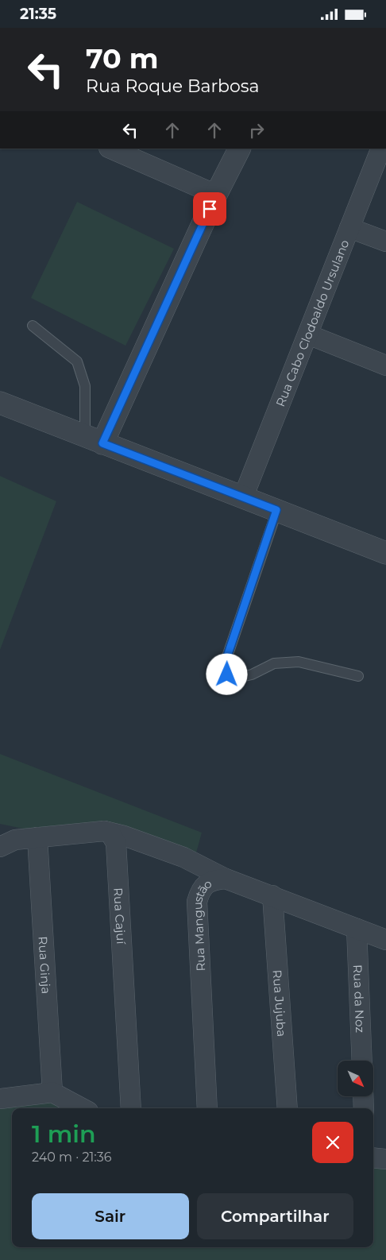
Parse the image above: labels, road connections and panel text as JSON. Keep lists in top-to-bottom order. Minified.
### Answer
{"streets":{"street":["Rua Cabo Clodoaldo Ursulano","Rua Cajuí","Rua Mangustão","Rua Ginja","Rua da Noz","Rua Jujuba"]},"crossings":[["Rua Mangustão","Rua da Noz"],["Rua Mangustão","Rua Jujuba"]],"north":"bottom right","page":{"status":"21:35","turn":["70 m","Rua Roque Barbosa"],"heading":["1 min","240 m · 21:36"],"buttons":["Sair","Compartilhar"]}}
